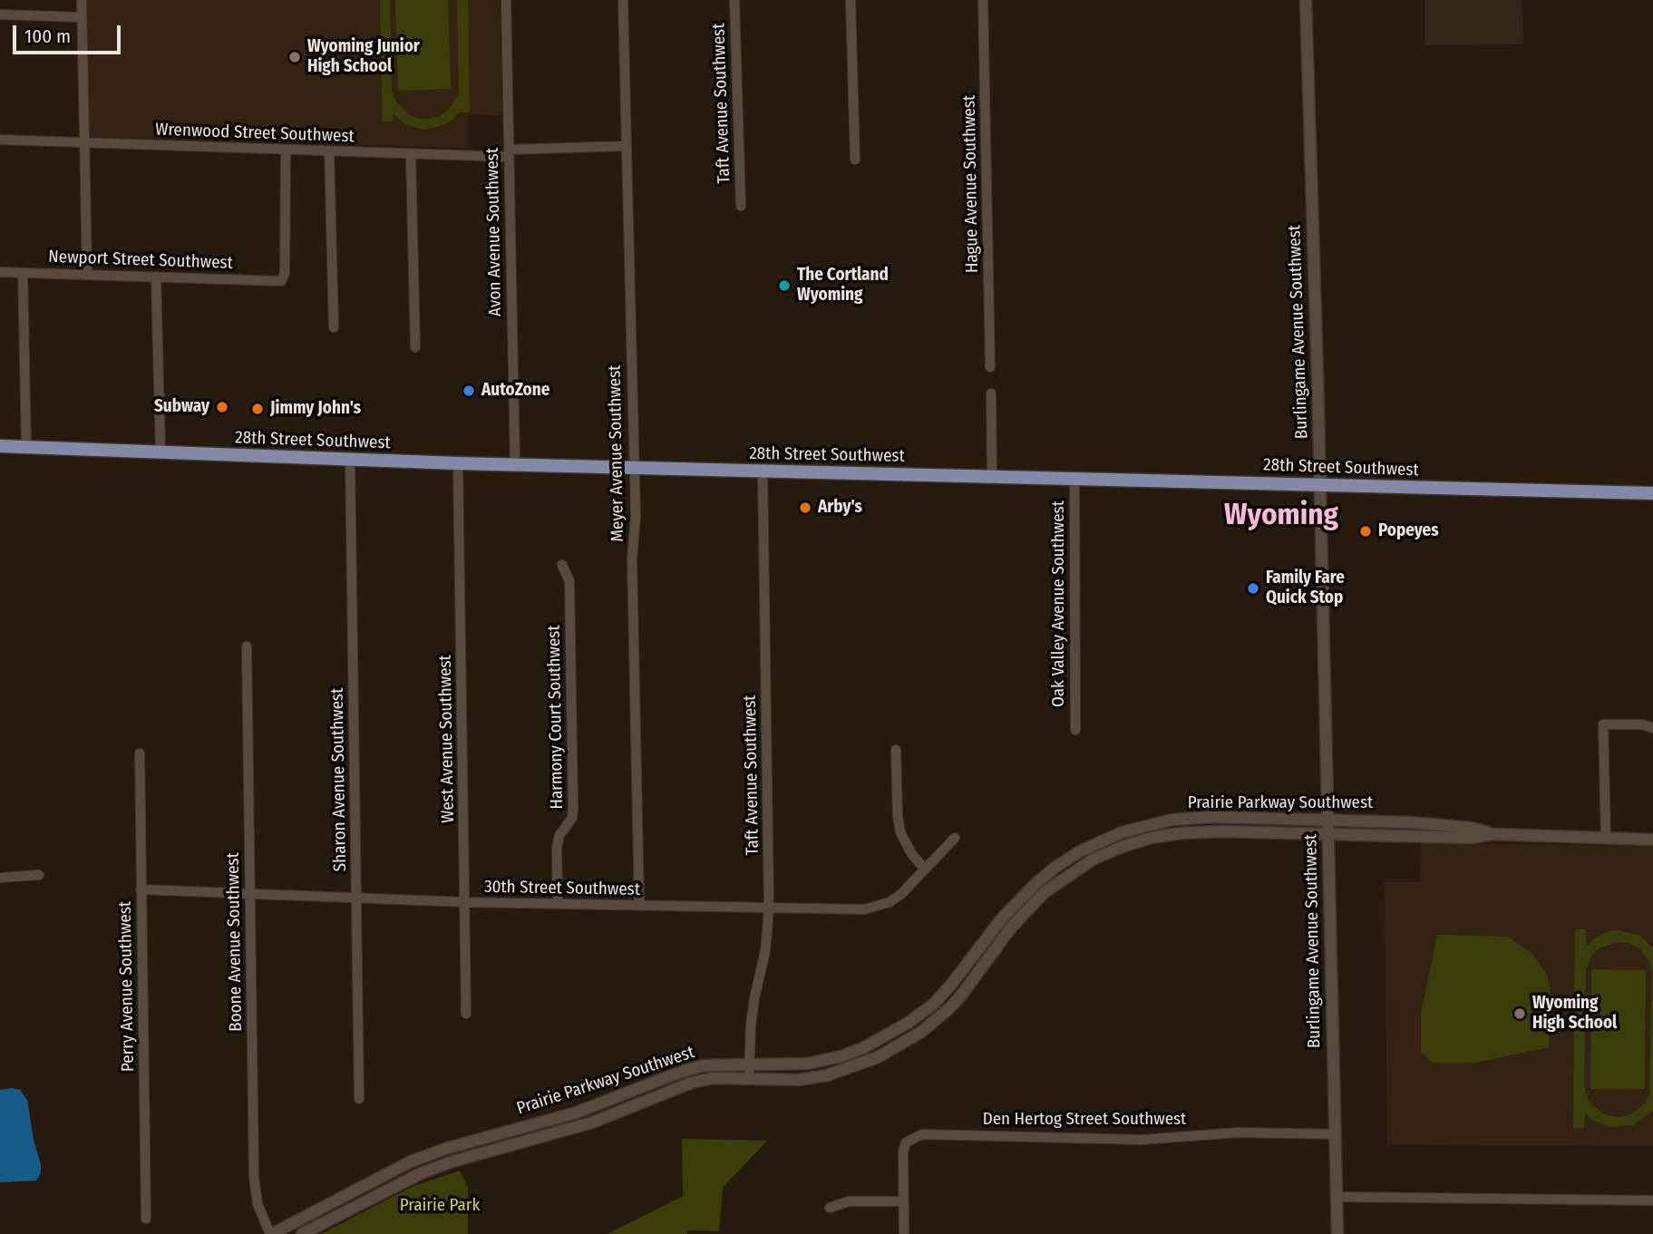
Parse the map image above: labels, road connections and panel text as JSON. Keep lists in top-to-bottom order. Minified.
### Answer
{"streets":{"main road":["28th Street Southwest"],"street":["Taft Avenue Southwest","Wrenwood Street Southwest","Hague Avenue Southwest","Avon Avenue Southwest","Newport Street Southwest","Burlingame Avenue Southwest","Meyer Avenue Southwest","Oak Valley Avenue Southwest","Harmony Court Southwest","West Avenue Southwest","Sharon Avenue Southwest","Prairie Parkway Southwest","30th Street Southwest","Boone Avenue Southwest","Perry Avenue Southwest","Den Hertog Street Southwest"]},"crossings":[["Taft Avenue Southwest","28th Street Southwest"],["Taft Avenue Southwest","Prairie Parkway Southwest"],["Taft Avenue Southwest","30th Street Southwest"],["Wrenwood Street Southwest","Avon Avenue Southwest"],["Wrenwood Street Southwest","Newport Street Southwest"],["Wrenwood Street Southwest","Meyer Avenue Southwest"],["Avon Avenue Southwest","28th Street Southwest"],["Burlingame Avenue Southwest","28th Street Southwest"],["Burlingame Avenue Southwest","Prairie Parkway Southwest"],["Burlingame Avenue Southwest","Den Hertog Street Southwest"],["28th Street Southwest","Meyer Avenue Southwest"],["28th Street Southwest","Oak Valley Avenue Southwest"],["28th Street Southwest","West Avenue Southwest"],["28th Street Southwest","Sharon Avenue Southwest"],["Meyer Avenue Southwest","30th Street Southwest"],["Harmony Court Southwest","30th Street Southwest"],["West Avenue Southwest","30th Street Southwest"],["Sharon Avenue Southwest","30th Street Southwest"],["Prairie Parkway Southwest","Boone Avenue Southwest"],["30th Street Southwest","Boone Avenue Southwest"],["30th Street Southwest","Perry Avenue Southwest"]],"districts":["Wyoming"],"parks":["Prairie Park"],"places":["Wyoming Junior High School","The Cortland Wyoming","AutoZone","Subway","Jimmy John's","Arby's","Popeyes","Family Fare Quick Stop","Wyoming High School"],"scale_bar":"100 m"}
